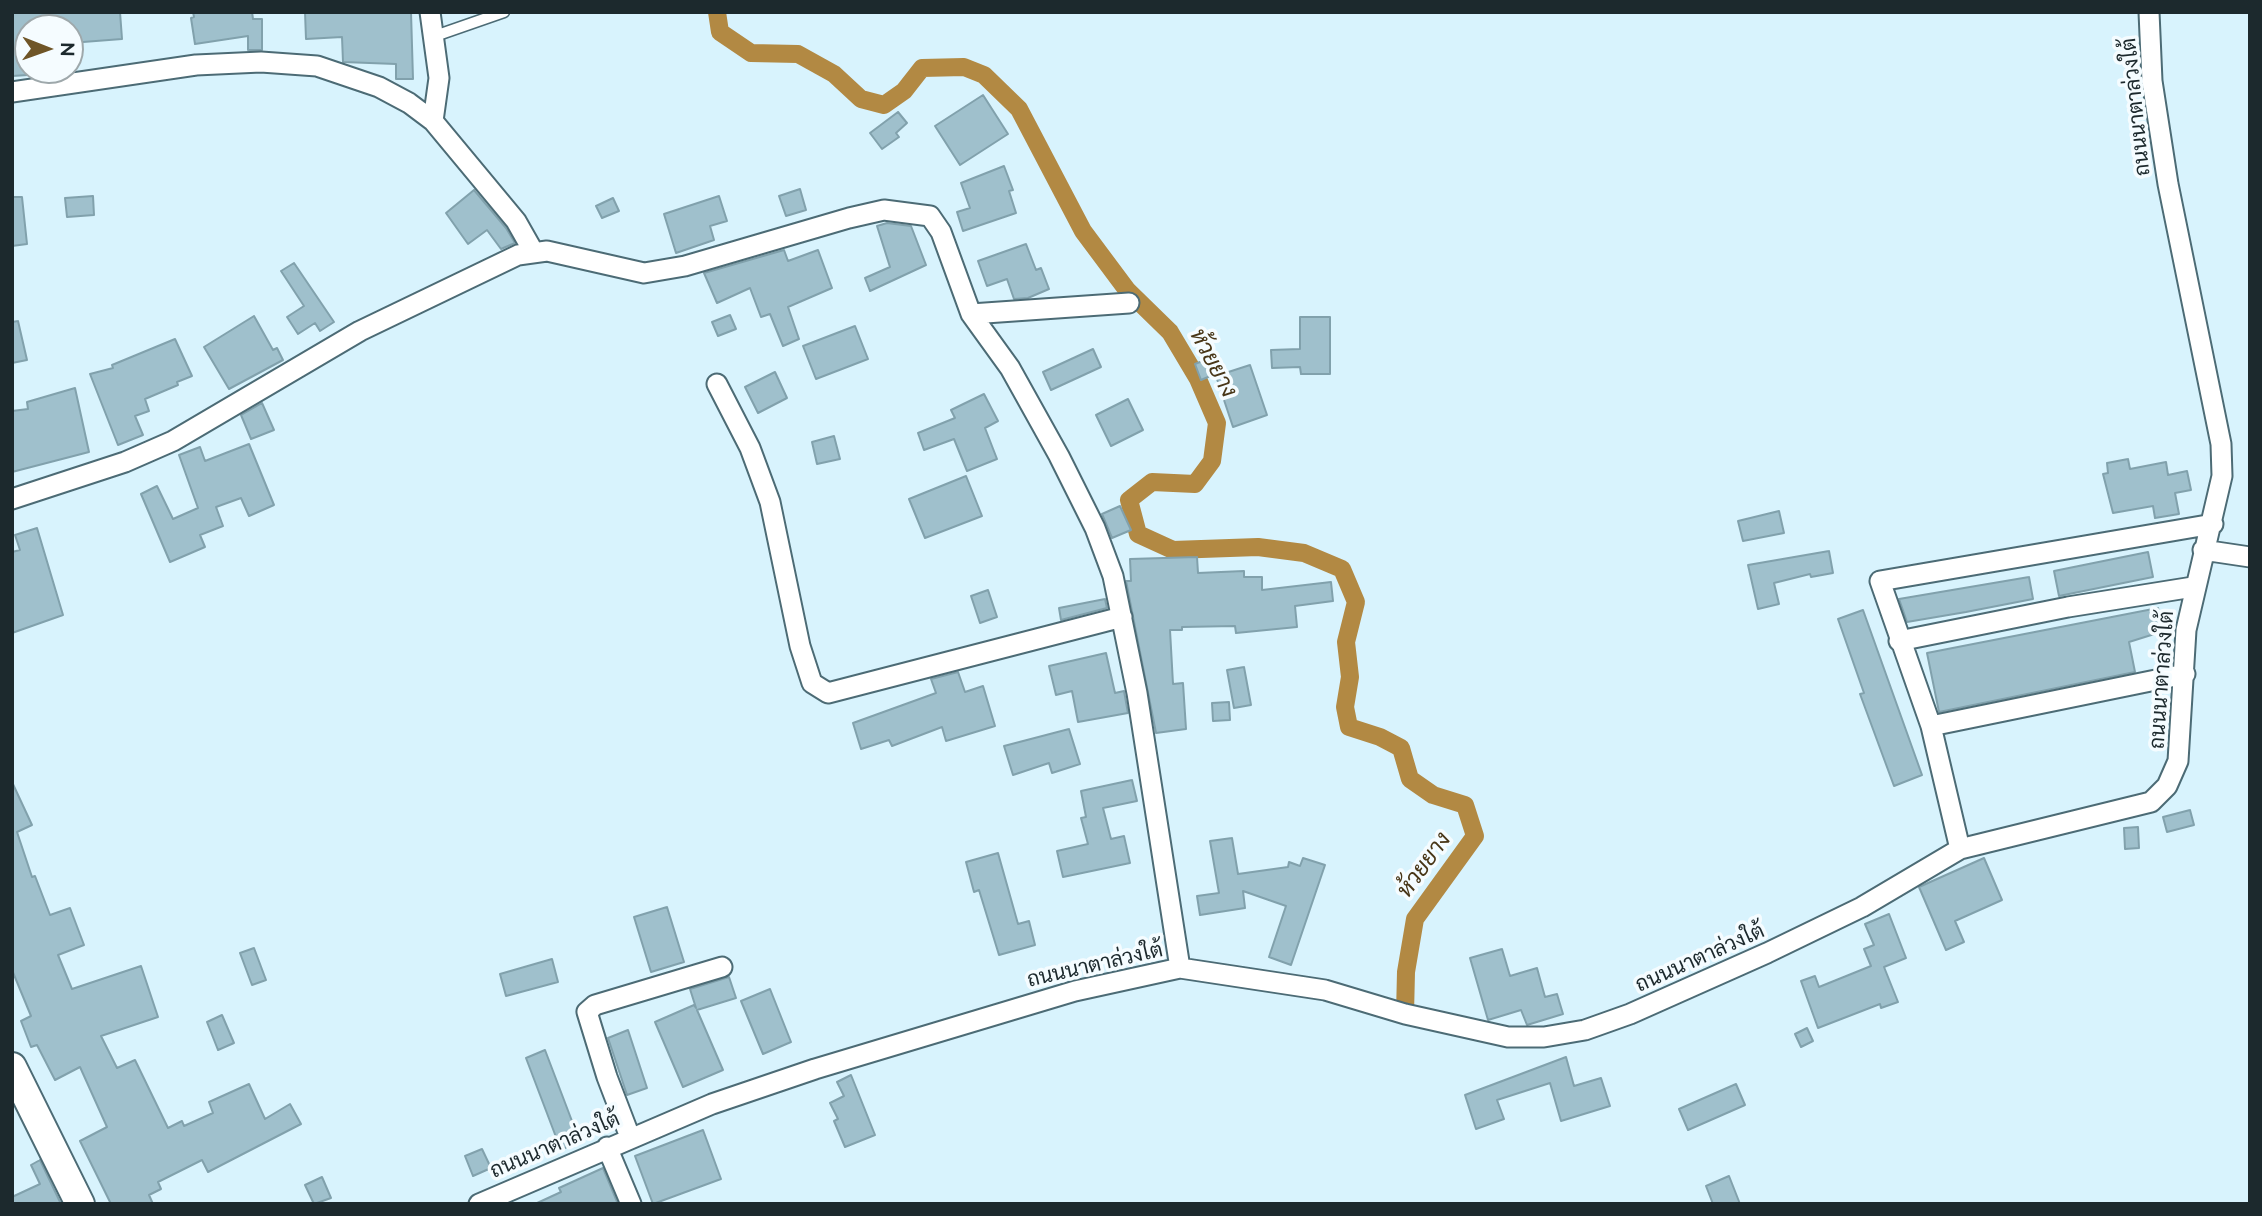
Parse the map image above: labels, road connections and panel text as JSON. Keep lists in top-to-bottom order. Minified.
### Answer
{"streets":{"street":["ถนนนาตาล่วงใต้"]},"water":["ห้วยยาง"],"north":"right"}
